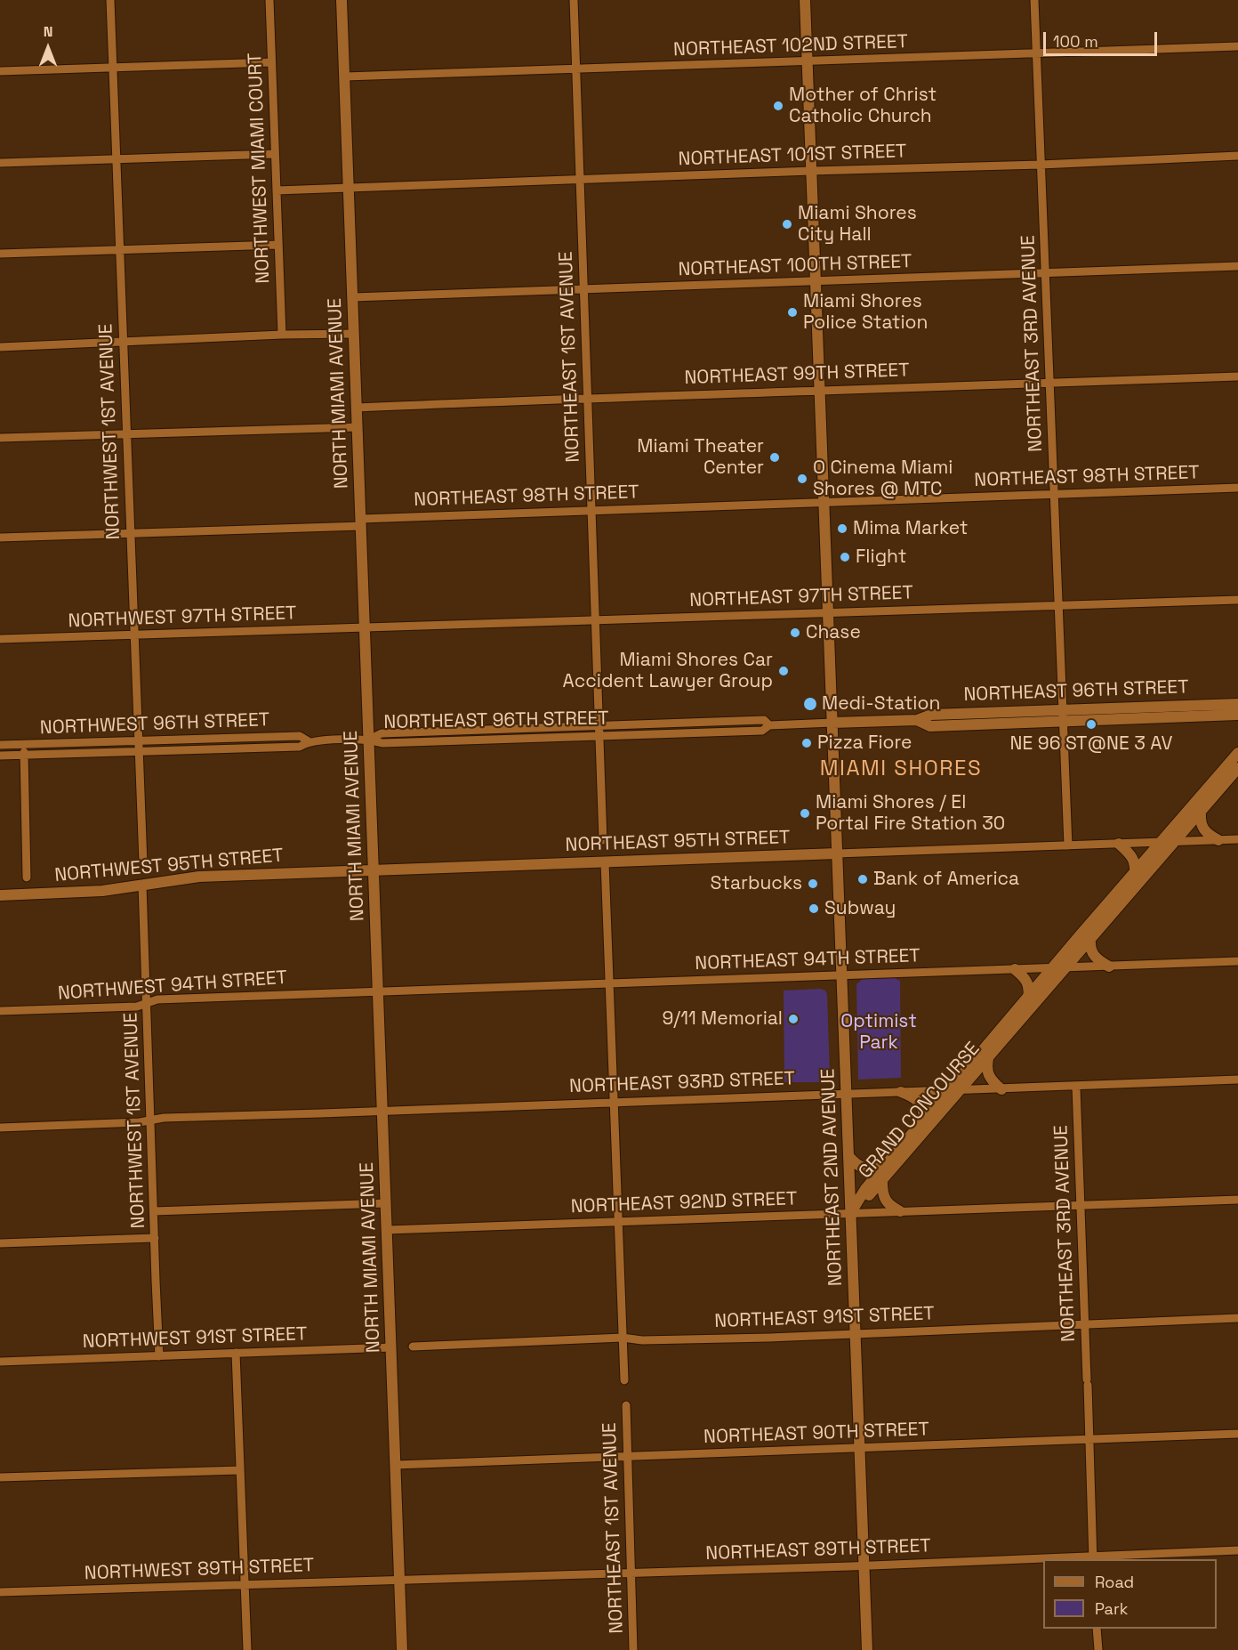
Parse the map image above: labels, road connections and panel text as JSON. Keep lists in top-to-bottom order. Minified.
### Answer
{"streets":{"main road":["NORTH MIAMI AVENUE","NORTHEAST 96TH STREET","NORTHEAST 95TH STREET","NORTHWEST 95TH STREET","GRAND CONCOURSE","NORTHEAST 2ND AVENUE"],"street":["NORTHEAST 102ND STREET","NORTHEAST 101ST STREET","NORTHWEST MIAMI COURT","NORTHEAST 100TH STREET","NORTHEAST 3RD AVENUE","NORTHEAST 1ST AVENUE","NORTHEAST 99TH STREET","NORTHWEST 1ST AVENUE","NORTHEAST 98TH STREET","NORTHEAST 97TH STREET","NORTHWEST 97TH STREET","NORTHWEST 96TH STREET","NORTHEAST 94TH STREET","NORTHWEST 94TH STREET","NORTHEAST 93RD STREET","NORTHEAST 92ND STREET","NORTHEAST 91ST STREET","NORTHWEST 91ST STREET","NORTHEAST 90TH STREET","NORTHEAST 89TH STREET","NORTHWEST 89TH STREET"]},"crossings":[["NORTHEAST 102ND STREET","NORTHEAST 3RD AVENUE"],["NORTHEAST 102ND STREET","NORTHEAST 1ST AVENUE"],["NORTHEAST 102ND STREET","NORTH MIAMI AVENUE"],["NORTHEAST 102ND STREET","NORTHEAST 2ND AVENUE"],["NORTHEAST 101ST STREET","NORTHWEST MIAMI COURT"],["NORTHEAST 101ST STREET","NORTHEAST 3RD AVENUE"],["NORTHEAST 101ST STREET","NORTHEAST 1ST AVENUE"],["NORTHEAST 101ST STREET","NORTH MIAMI AVENUE"],["NORTHEAST 101ST STREET","NORTHEAST 2ND AVENUE"],["NORTHEAST 100TH STREET","NORTHEAST 3RD AVENUE"],["NORTHEAST 100TH STREET","NORTHEAST 1ST AVENUE"],["NORTHEAST 100TH STREET","NORTH MIAMI AVENUE"],["NORTHEAST 100TH STREET","NORTHEAST 2ND AVENUE"],["NORTHEAST 3RD AVENUE","NORTHEAST 99TH STREET"],["NORTHEAST 3RD AVENUE","NORTHEAST 98TH STREET"],["NORTHEAST 3RD AVENUE","NORTHEAST 97TH STREET"],["NORTHEAST 3RD AVENUE","NORTHEAST 96TH STREET"],["NORTHEAST 3RD AVENUE","NORTHEAST 95TH STREET"],["NORTHEAST 3RD AVENUE","NORTHEAST 93RD STREET"],["NORTHEAST 3RD AVENUE","NORTHEAST 92ND STREET"],["NORTHEAST 3RD AVENUE","NORTHEAST 91ST STREET"],["NORTHEAST 3RD AVENUE","NORTHEAST 90TH STREET"],["NORTHEAST 3RD AVENUE","NORTHEAST 89TH STREET"],["NORTHEAST 1ST AVENUE","NORTHEAST 99TH STREET"],["NORTHEAST 1ST AVENUE","NORTHEAST 98TH STREET"],["NORTHEAST 1ST AVENUE","NORTHEAST 97TH STREET"],["NORTHEAST 1ST AVENUE","NORTHEAST 96TH STREET"],["NORTHEAST 1ST AVENUE","NORTHEAST 90TH STREET"],["NORTHEAST 1ST AVENUE","NORTHEAST 89TH STREET"],["NORTHEAST 99TH STREET","NORTH MIAMI AVENUE"],["NORTHEAST 99TH STREET","NORTHEAST 2ND AVENUE"],["NORTH MIAMI AVENUE","NORTHEAST 98TH STREET"],["NORTH MIAMI AVENUE","NORTHEAST 97TH STREET"],["NORTH MIAMI AVENUE","NORTHWEST 97TH STREET"],["NORTH MIAMI AVENUE","NORTHEAST 96TH STREET"],["NORTH MIAMI AVENUE","NORTHWEST 96TH STREET"],["NORTH MIAMI AVENUE","NORTHEAST 95TH STREET"],["NORTH MIAMI AVENUE","NORTHWEST 95TH STREET"],["NORTH MIAMI AVENUE","NORTHEAST 94TH STREET"],["NORTH MIAMI AVENUE","NORTHWEST 94TH STREET"],["NORTH MIAMI AVENUE","NORTHEAST 93RD STREET"],["NORTH MIAMI AVENUE","NORTHEAST 92ND STREET"],["NORTH MIAMI AVENUE","NORTHWEST 91ST STREET"],["NORTH MIAMI AVENUE","NORTHEAST 90TH STREET"],["NORTH MIAMI AVENUE","NORTHEAST 89TH STREET"],["NORTH MIAMI AVENUE","NORTHWEST 89TH STREET"],["NORTHWEST 1ST AVENUE","NORTHEAST 98TH STREET"],["NORTHWEST 1ST AVENUE","NORTHWEST 97TH STREET"],["NORTHWEST 1ST AVENUE","NORTHWEST 96TH STREET"],["NORTHWEST 1ST AVENUE","NORTHWEST 95TH STREET"],["NORTHWEST 1ST AVENUE","NORTHWEST 94TH STREET"],["NORTHWEST 1ST AVENUE","NORTHEAST 93RD STREET"],["NORTHWEST 1ST AVENUE","NORTHWEST 91ST STREET"],["NORTHEAST 98TH STREET","NORTHEAST 2ND AVENUE"],["NORTHEAST 97TH STREET","NORTHWEST 97TH STREET"],["NORTHEAST 97TH STREET","NORTHEAST 2ND AVENUE"],["NORTHEAST 96TH STREET","NORTHWEST 96TH STREET"],["NORTHEAST 96TH STREET","NORTHEAST 2ND AVENUE"],["NORTHEAST 95TH STREET","NORTHWEST 95TH STREET"],["NORTHEAST 95TH STREET","GRAND CONCOURSE"],["NORTHEAST 95TH STREET","NORTHEAST 2ND AVENUE"],["NORTHEAST 94TH STREET","NORTHWEST 94TH STREET"],["NORTHEAST 94TH STREET","GRAND CONCOURSE"],["NORTHEAST 94TH STREET","NORTHEAST 2ND AVENUE"],["NORTHEAST 93RD STREET","GRAND CONCOURSE"],["NORTHEAST 93RD STREET","NORTHEAST 2ND AVENUE"],["GRAND CONCOURSE","NORTHEAST 2ND AVENUE"],["GRAND CONCOURSE","NORTHEAST 92ND STREET"],["NORTHEAST 2ND AVENUE","NORTHEAST 92ND STREET"],["NORTHEAST 2ND AVENUE","NORTHEAST 91ST STREET"],["NORTHEAST 2ND AVENUE","NORTHEAST 90TH STREET"],["NORTHEAST 2ND AVENUE","NORTHEAST 89TH STREET"],["NORTHEAST 89TH STREET","NORTHWEST 89TH STREET"]],"districts":["MIAMI SHORES"],"parks":["Optimist Park"],"places":["Mother of Christ Catholic Church","Miami Shores City Hall","Miami Shores Police Station","Miami Theater Center","O Cinema Miami Shores @ MTC","Mima Market","Flight","Chase","Miami Shores Car Accident Lawyer Group","Medi-Station","NE 96 ST@NE 3 AV","Pizza Fiore","Miami Shores / El Portal Fire Station 30","Bank of America","Starbucks","Subway","9/11 Memorial"],"legend":["Road","Park"],"scale_bar":"100 m","north":"top"}
